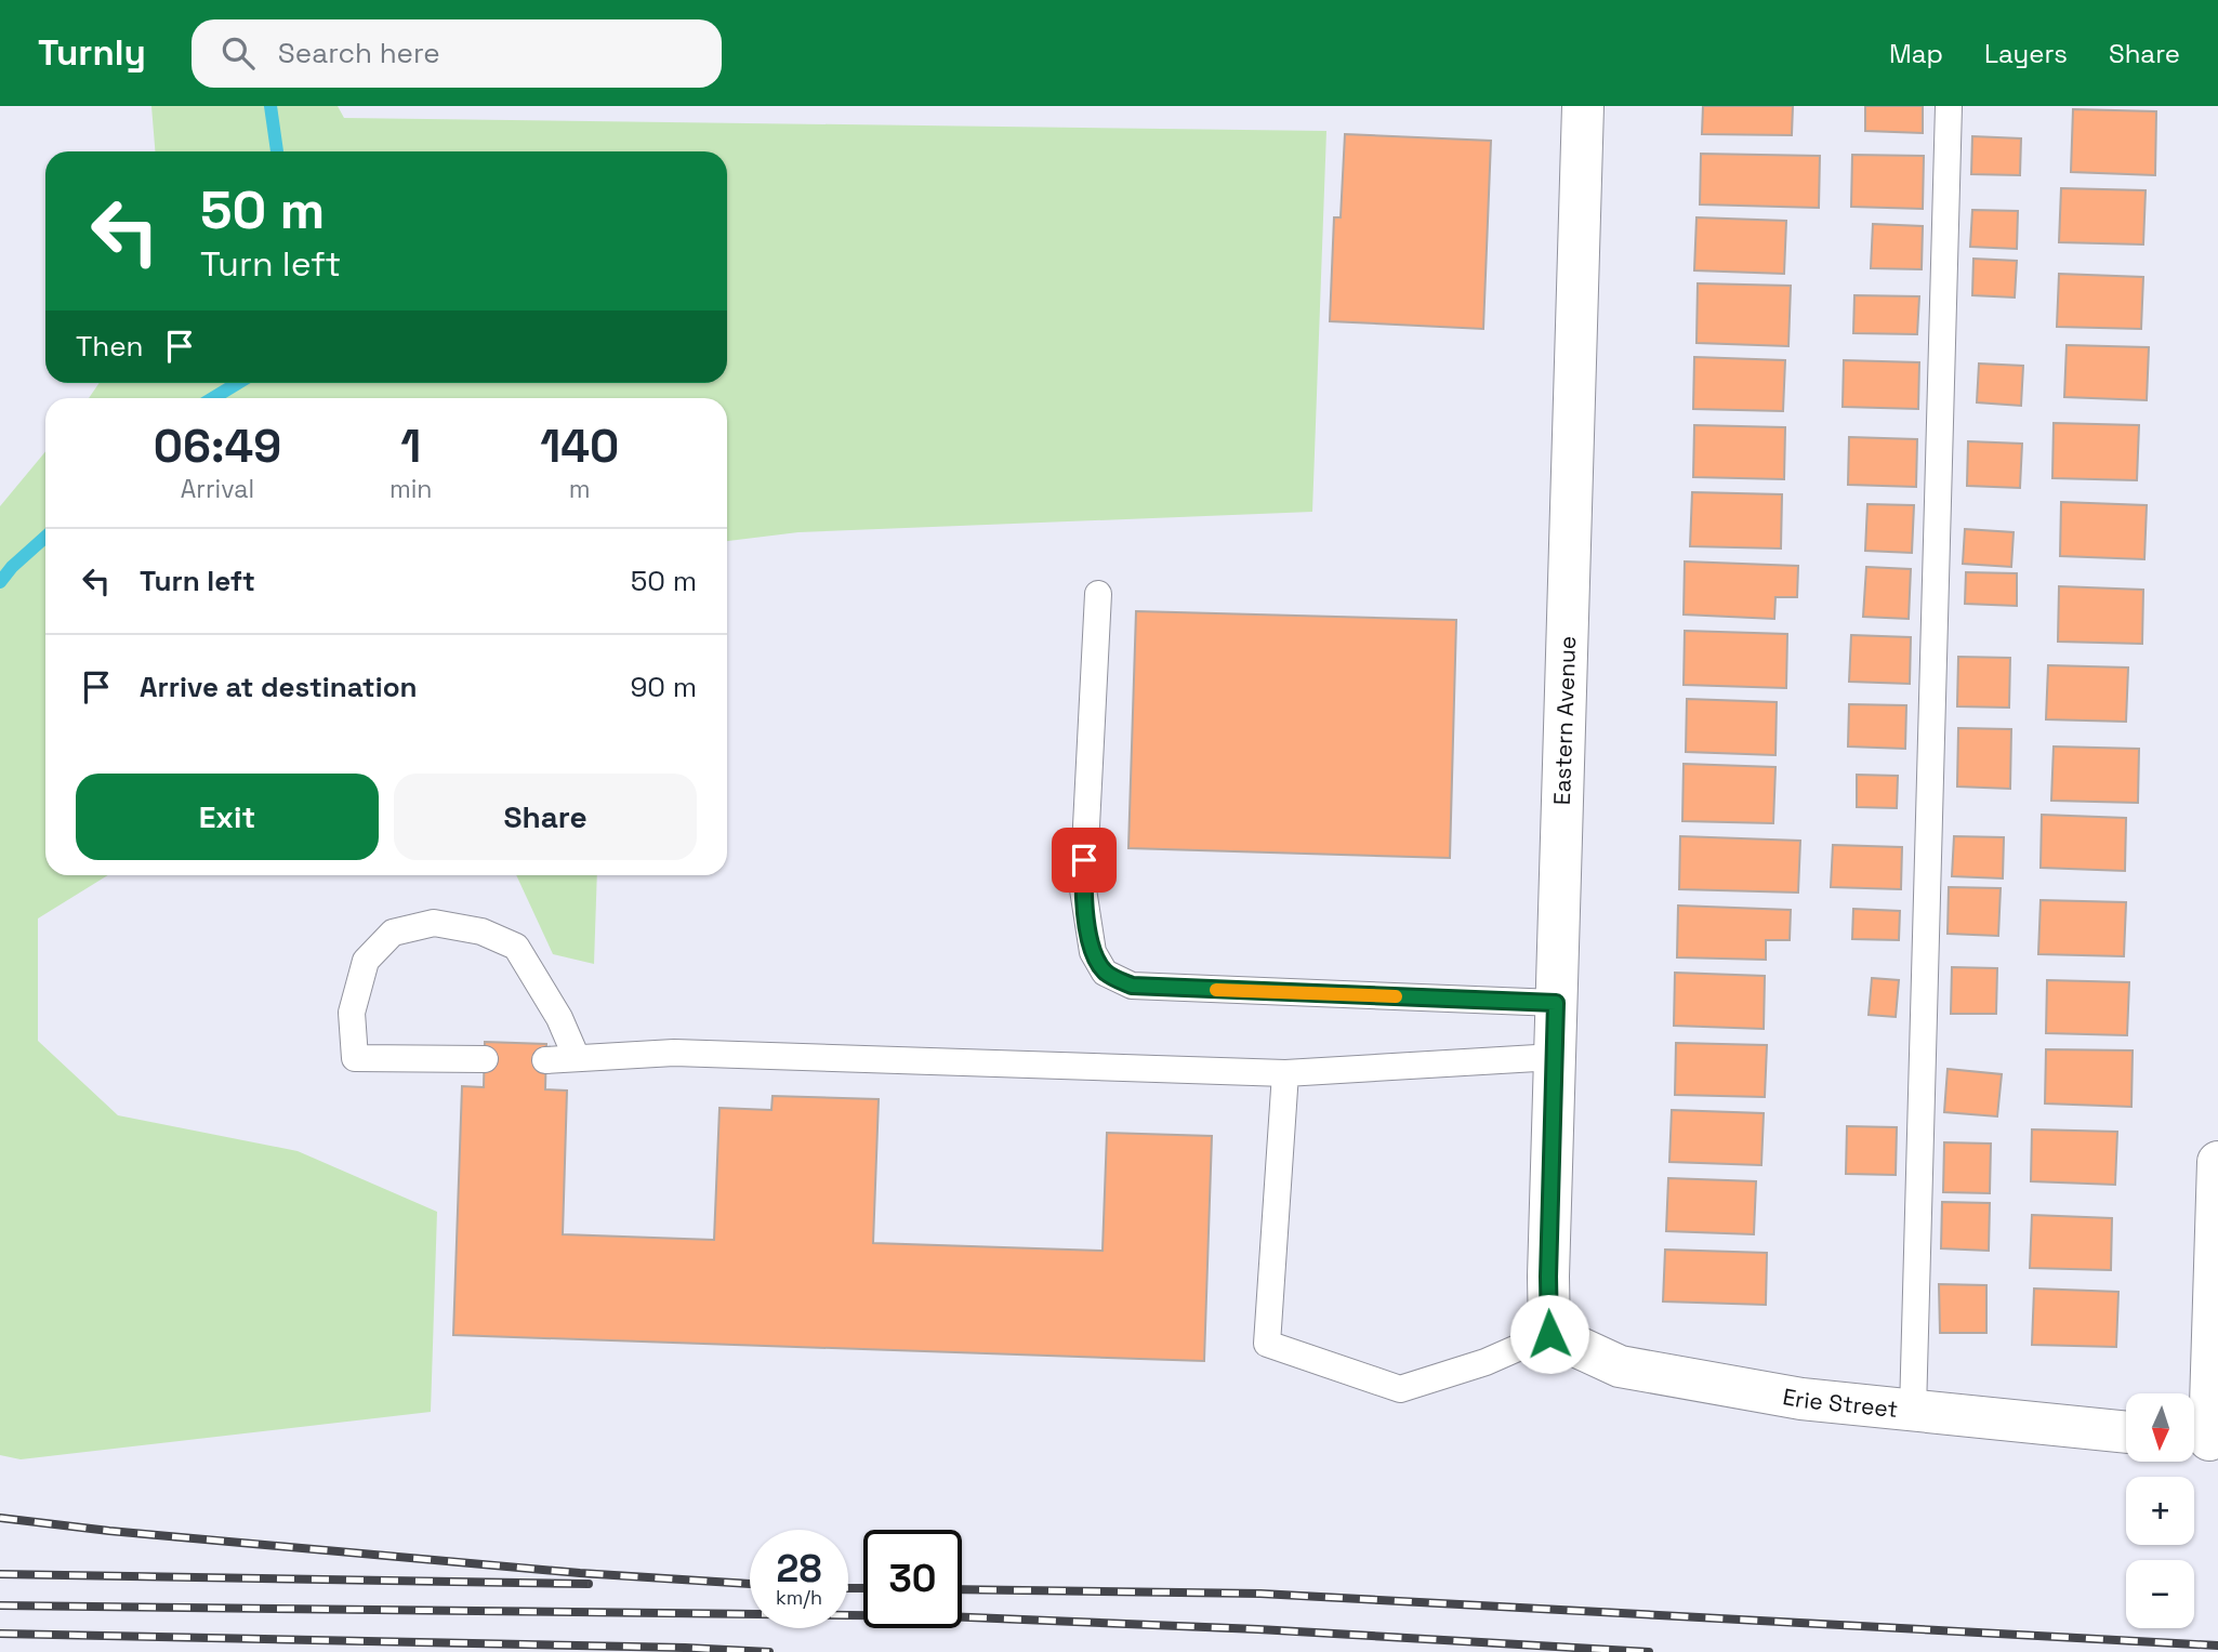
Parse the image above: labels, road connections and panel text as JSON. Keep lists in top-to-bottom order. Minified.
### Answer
{"streets":{"street":["Eastern Avenue","Erie Street"]},"crossings":[["Eastern Avenue","Erie Street"]],"north":"bottom","page":{"header":"Turnly","search":"Search here","nav":["Map","Layers","Share"],"turn":["50 m","Turn left"],"then":"Then","eta":["06:49","Arrival","1","min","140","m"],"list":[{"name":"Turn left","value":"50 m"},{"name":"Arrive at destination","value":"90 m"}],"buttons":["Exit","Share"],"map_buttons":["+","−"],"speed":"28 km/h","limit":"30"}}
